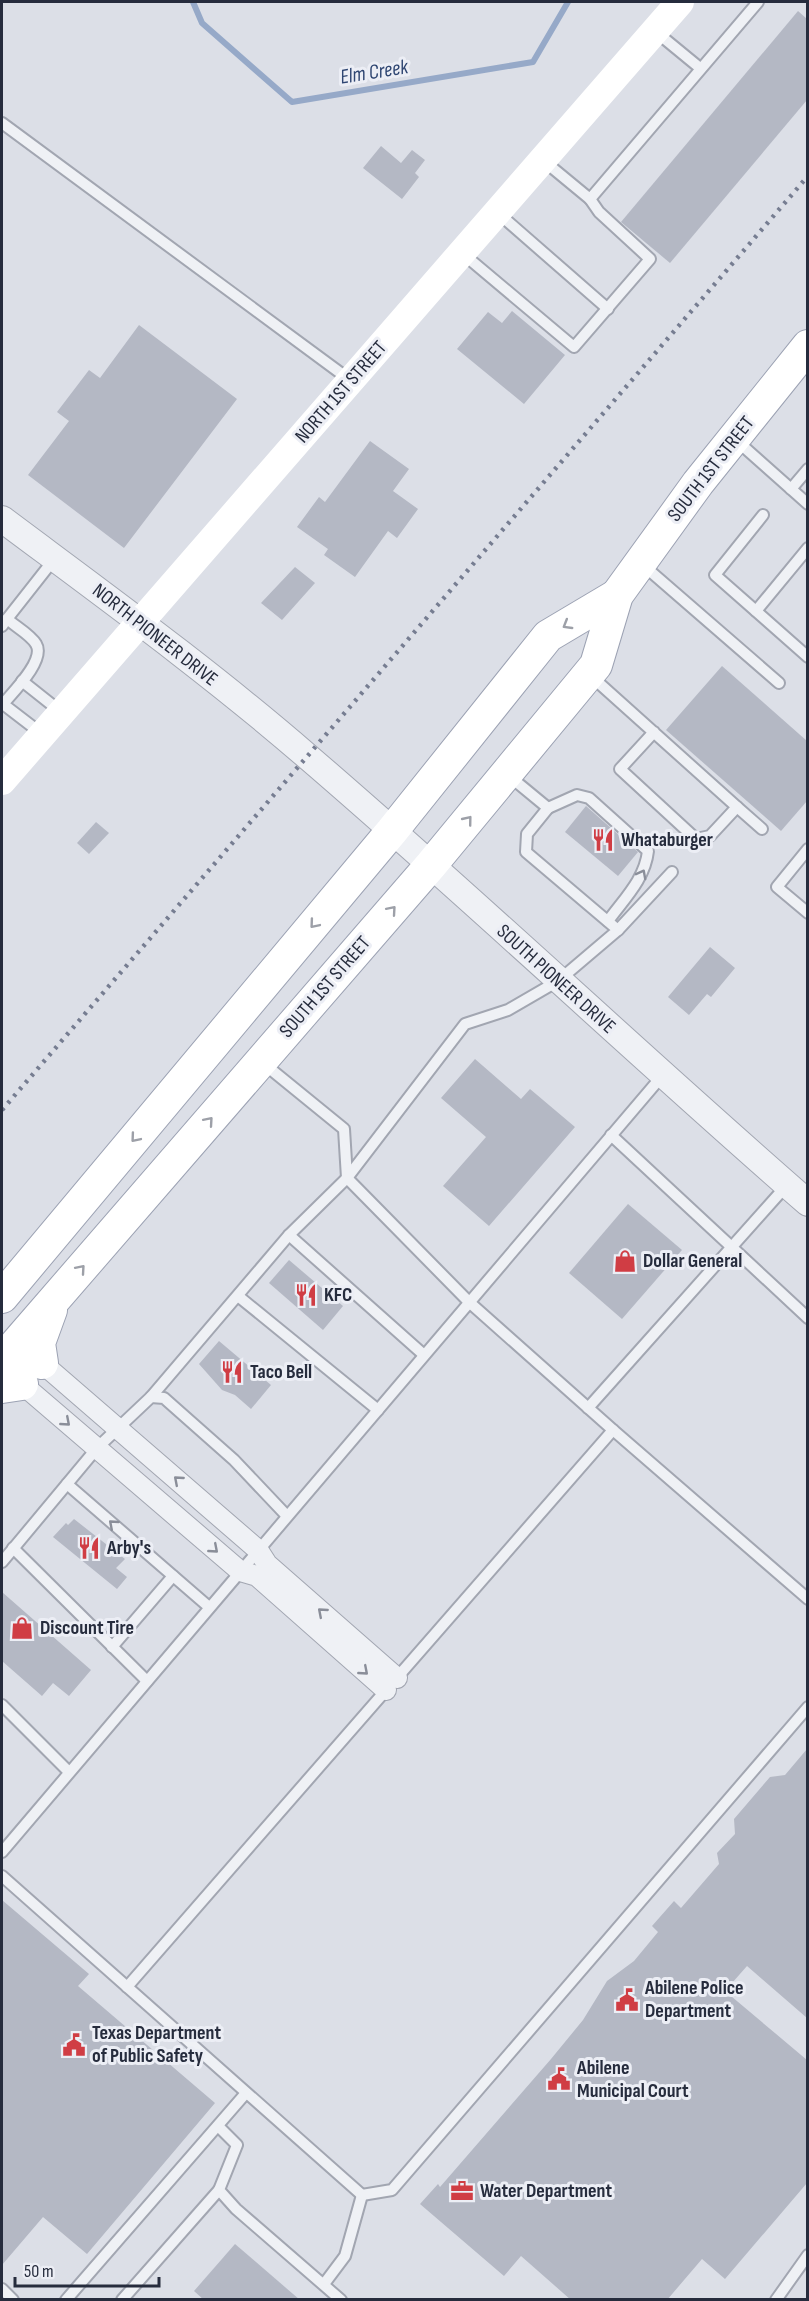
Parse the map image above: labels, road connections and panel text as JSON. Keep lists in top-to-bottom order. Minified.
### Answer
{"streets":{"main road":["NORTH 1ST STREET","SOUTH 1ST STREET"],"street":["NORTH PIONEER DRIVE","SOUTH PIONEER DRIVE"]},"crossings":[["NORTH 1ST STREET","NORTH PIONEER DRIVE"],["SOUTH 1ST STREET","SOUTH PIONEER DRIVE"],["NORTH PIONEER DRIVE","SOUTH PIONEER DRIVE"]],"water":["Elm Creek"],"places":{"restaurant":["Whataburger","KFC","Taco Bell","Arby's"],"shop":["Dollar General","Discount Tire"],"public building":["Abilene Police Department","Texas Department of Public Safety","Abilene Municipal Court"],"office":["Water Department"]},"scale_bar":"50 m"}
